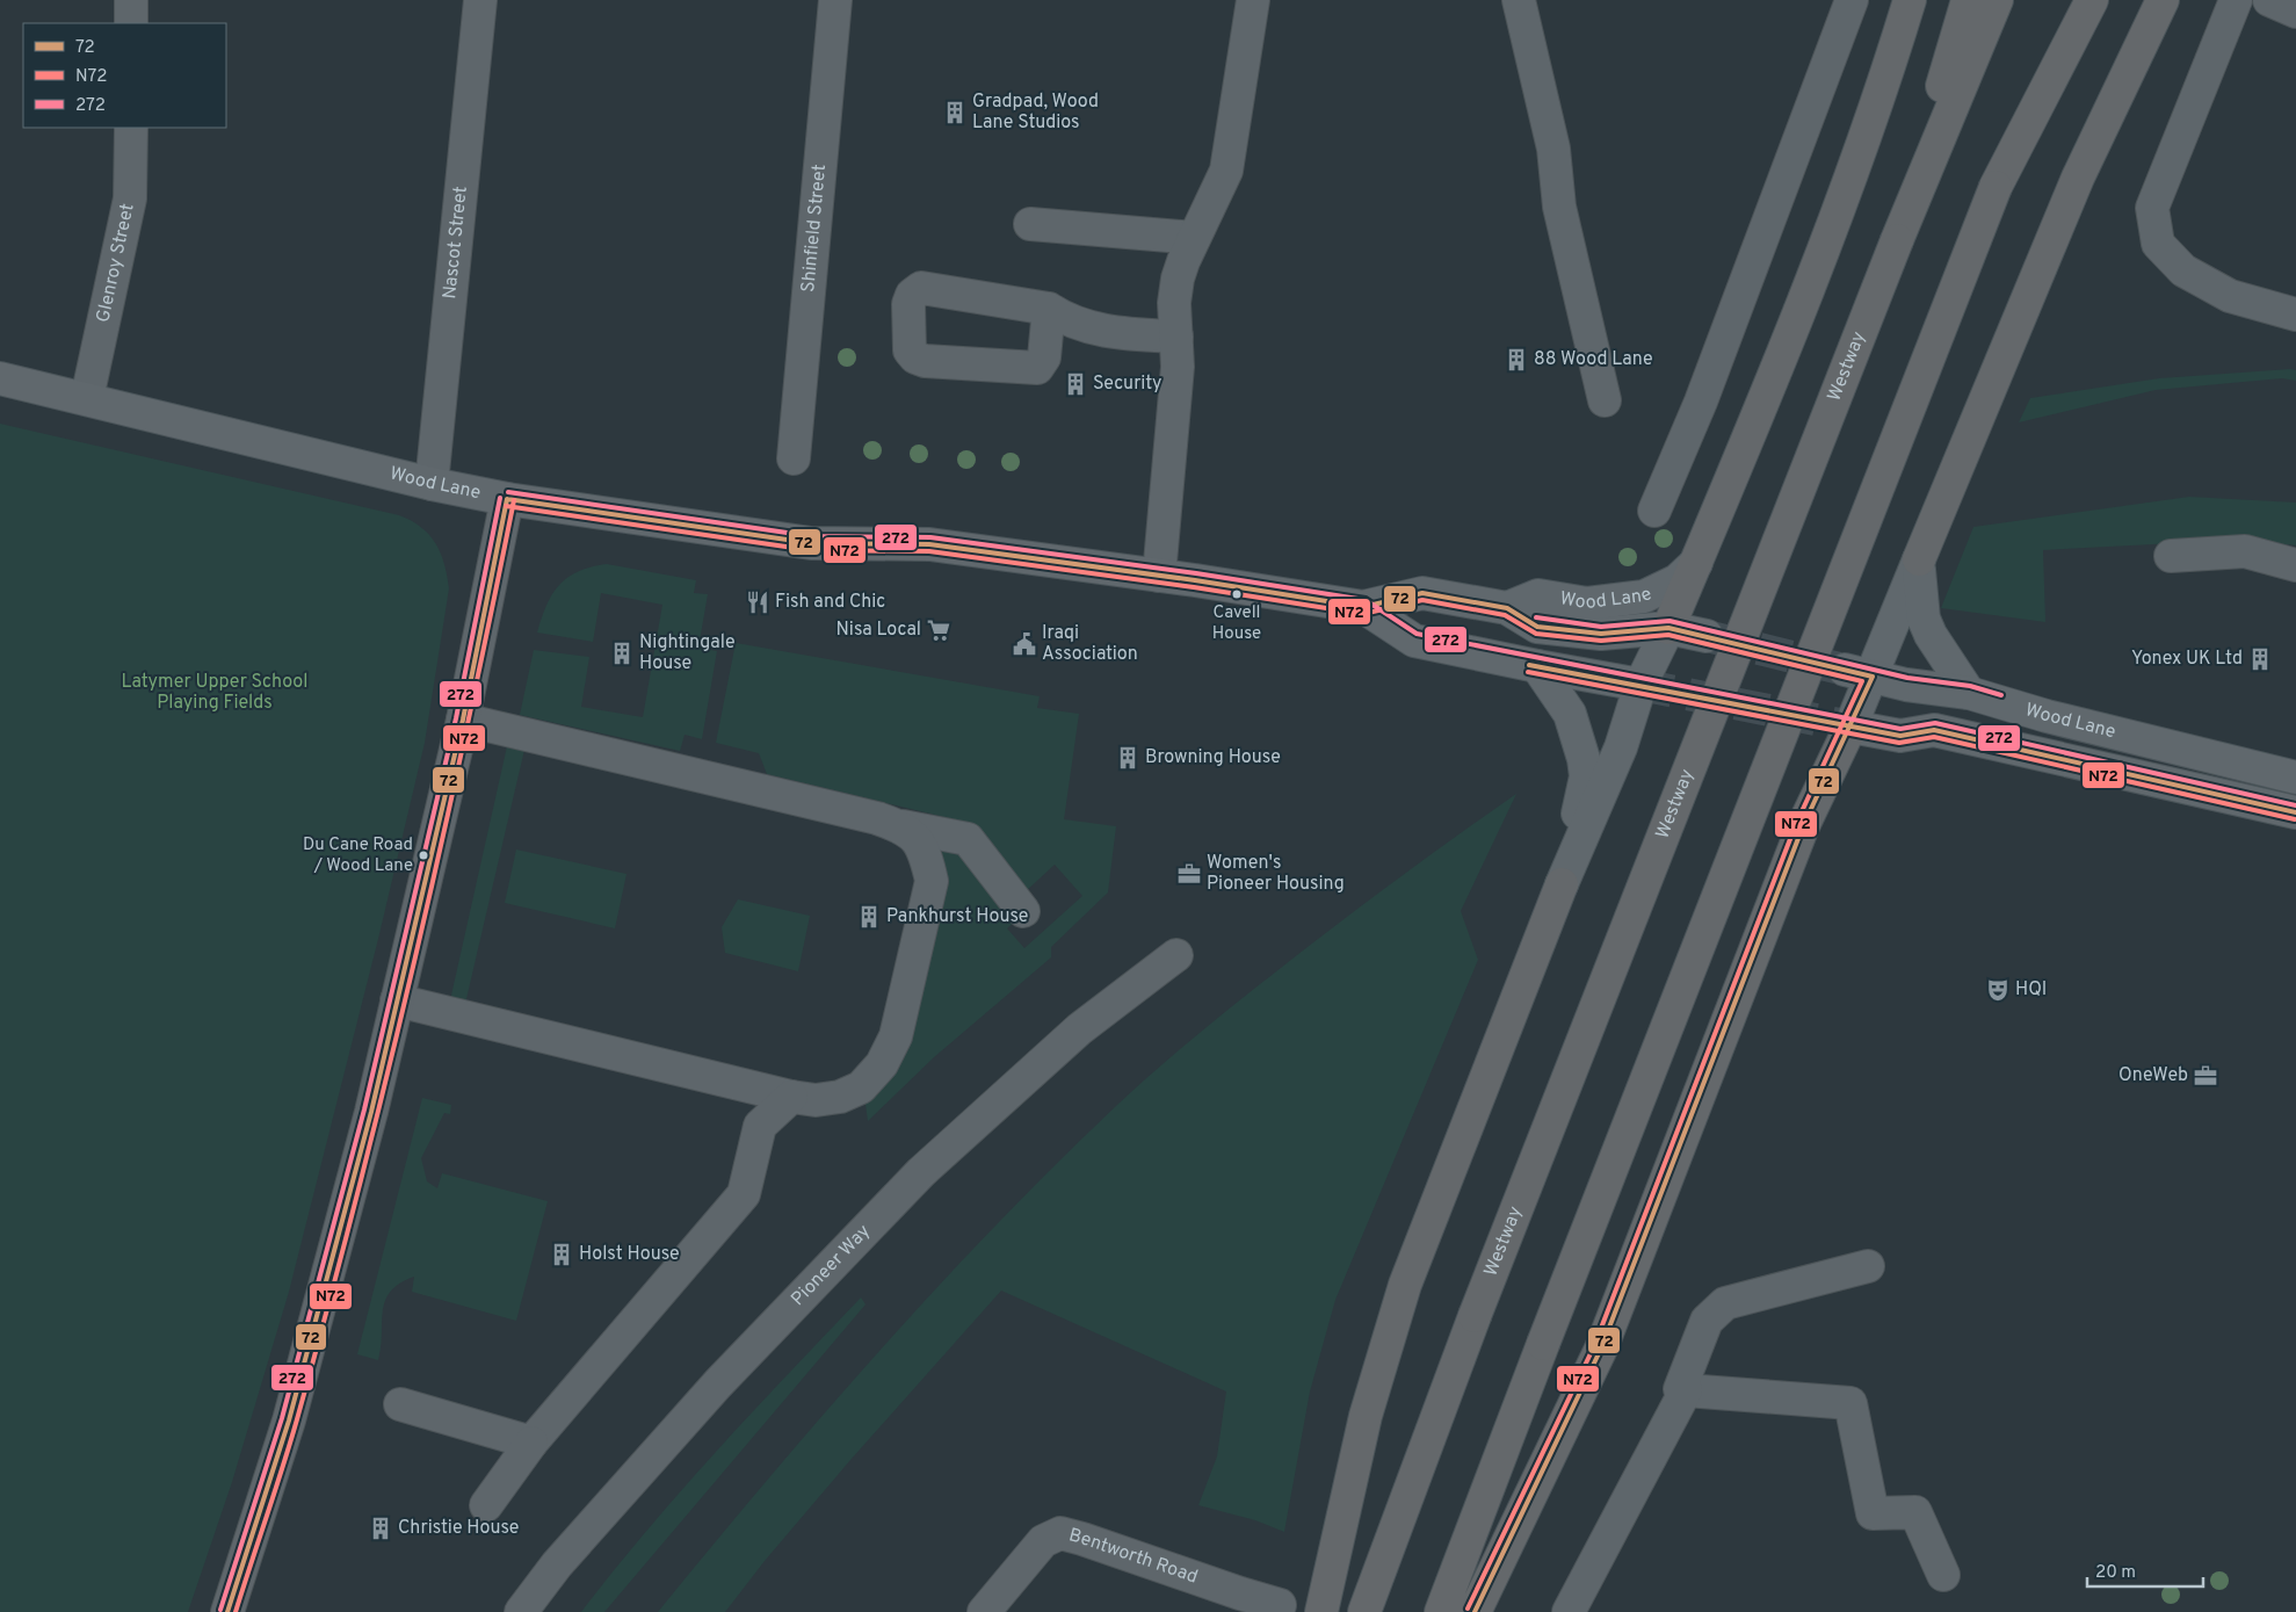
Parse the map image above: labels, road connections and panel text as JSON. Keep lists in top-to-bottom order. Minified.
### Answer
{"streets":{"highway":["Westway"],"main road":["Wood Lane"],"street":["Shinfield Street","Nascot Street","Glenroy Street","Pioneer Way","Bentworth Road"]},"crossings":[["Nascot Street","Wood Lane"],["Glenroy Street","Wood Lane"]],"parks":["Latymer Upper School Playing Fields"],"places":{"building":["Gradpad, Wood Lane Studios","88 Wood Lane","Security","Nightingale House","Yonex UK Ltd","Browning House","Pankhurst House","Holst House","Christie House"],"other":["Cavell House","Du Cane Road / Wood Lane"],"restaurant":["Fish and Chic"],"supermarket":["Nisa Local"],"public building":["Iraqi Association"],"office":["Women's Pioneer Housing","OneWeb"],"theatre":["HQI"]},"lines":["transit line 272","transit line 72","transit line N72"],"legend":["72","N72","272"],"scale_bar":"20 m"}
